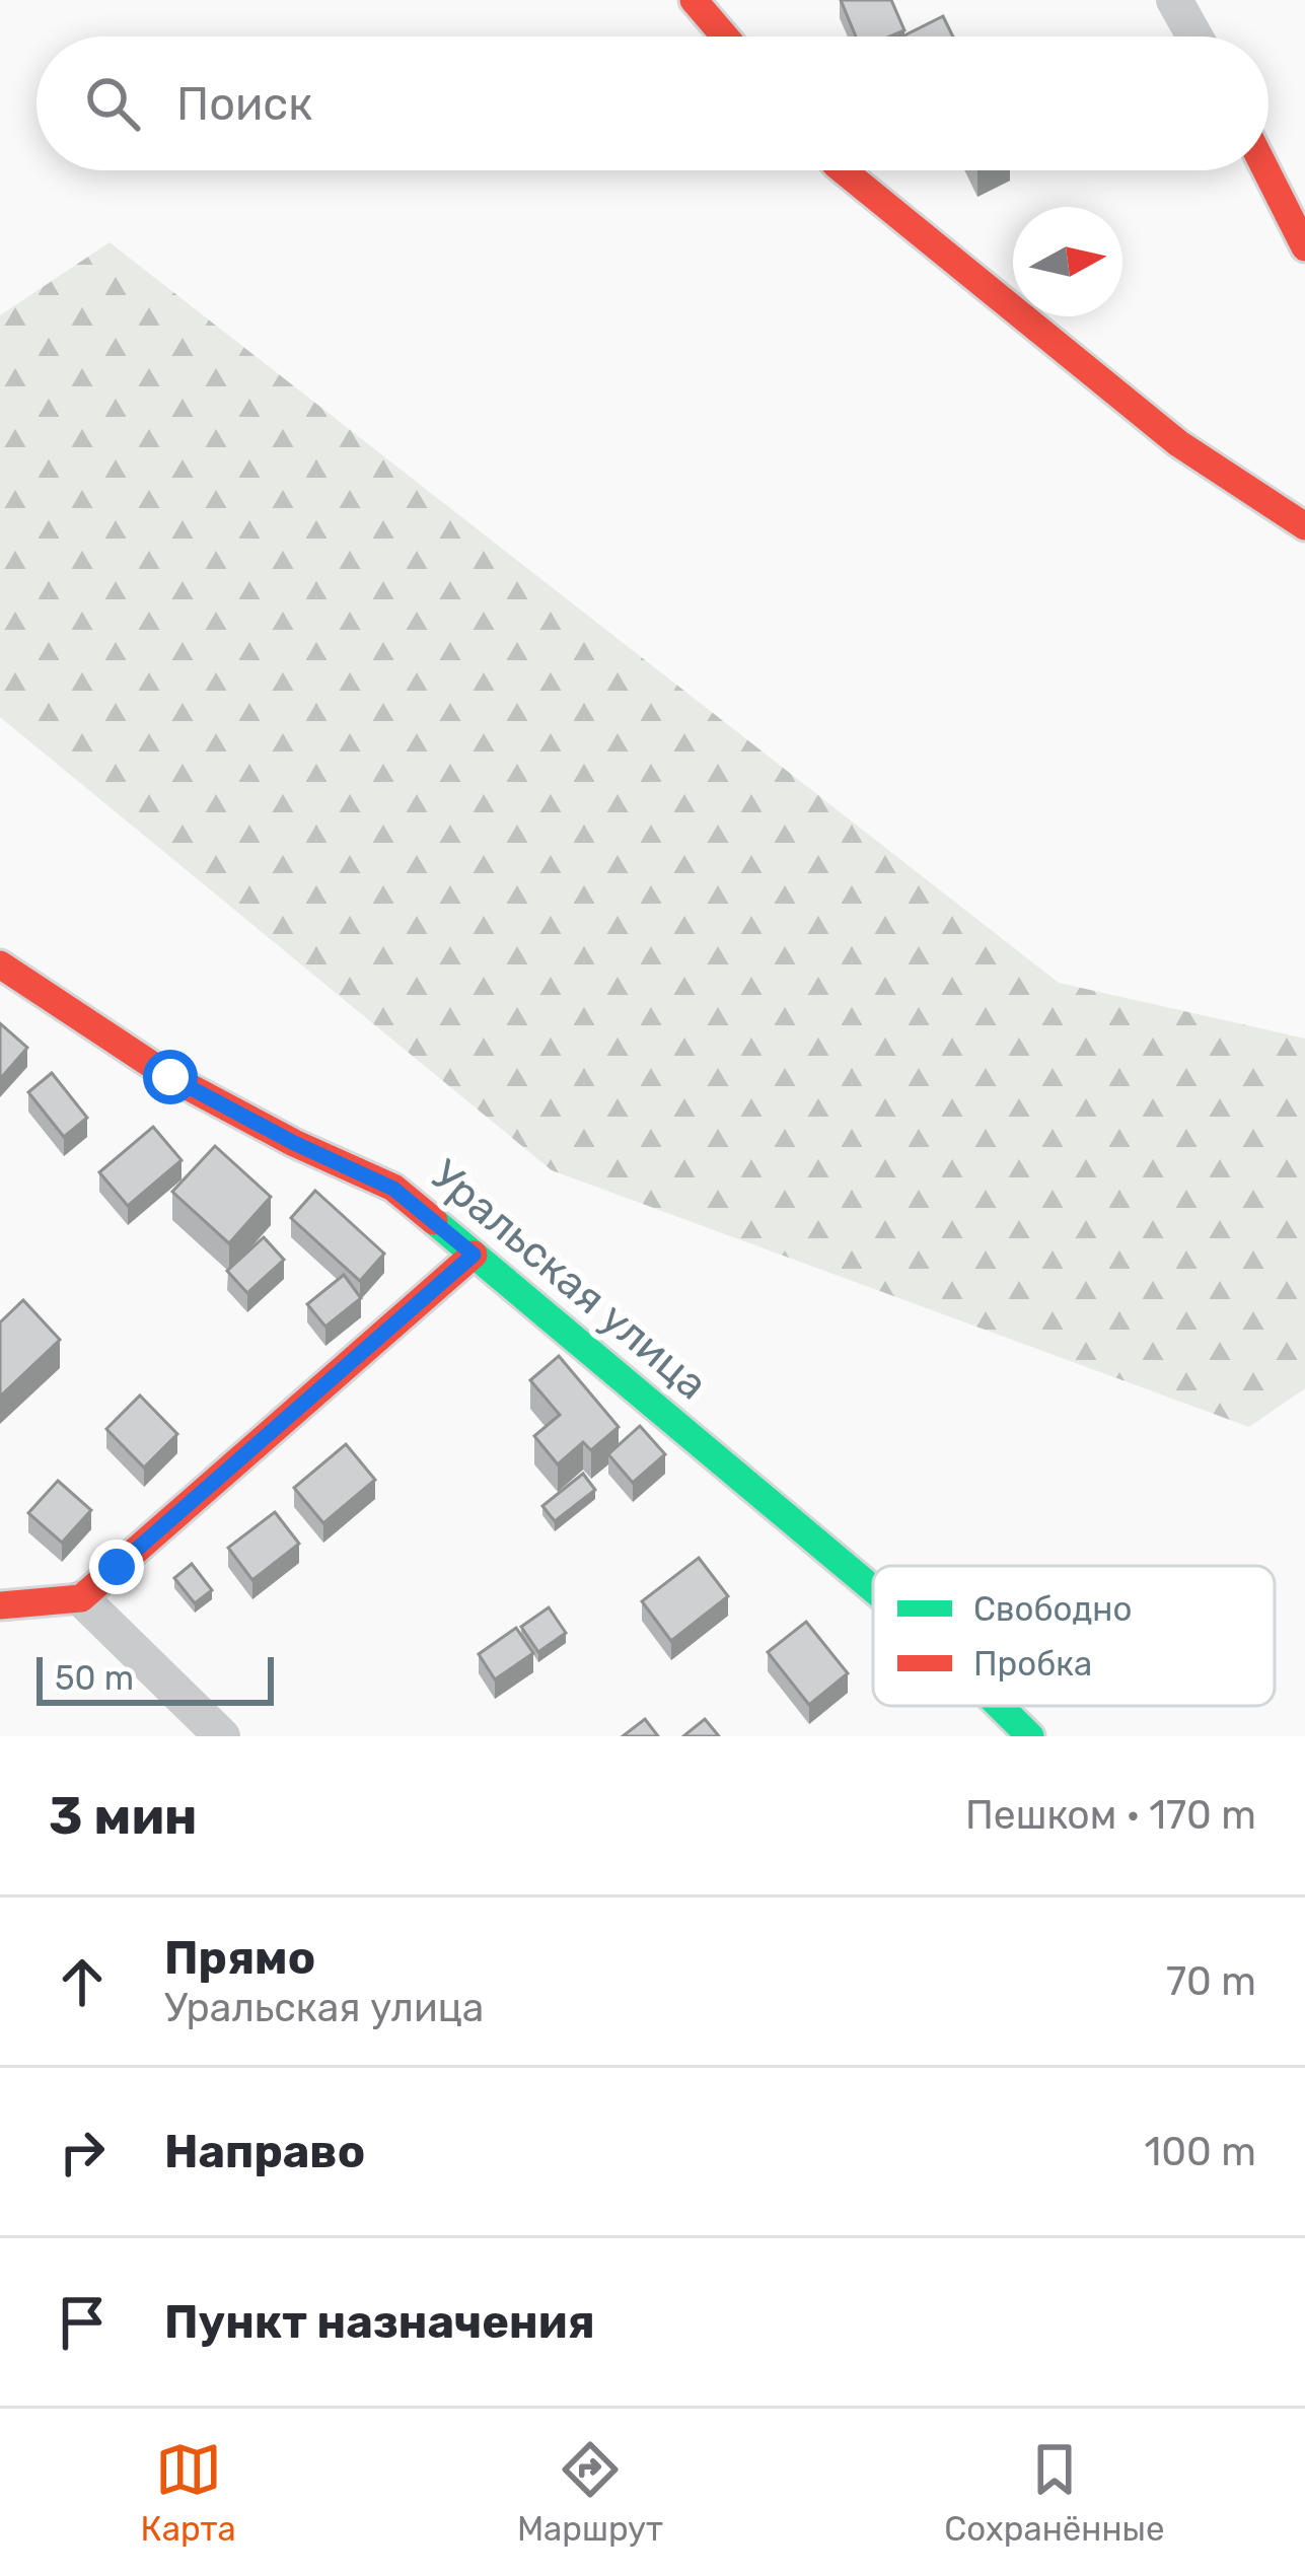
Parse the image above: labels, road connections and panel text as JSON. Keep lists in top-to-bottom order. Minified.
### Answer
{"streets":{"street":["Уральская улица"]},"legend":["Свободно","Пробка"],"scale_bar":"50 m","north":"right","page":{"search":"Поиск","scale":"50 m","heading":["3 мин","Пешком · 170 m"],"list":[["Прямо","Уральская улица","70 m"],["Направо","100 m"],"Пункт назначения"],"nav":["Карта","Маршрут","Сохранённые"]}}
